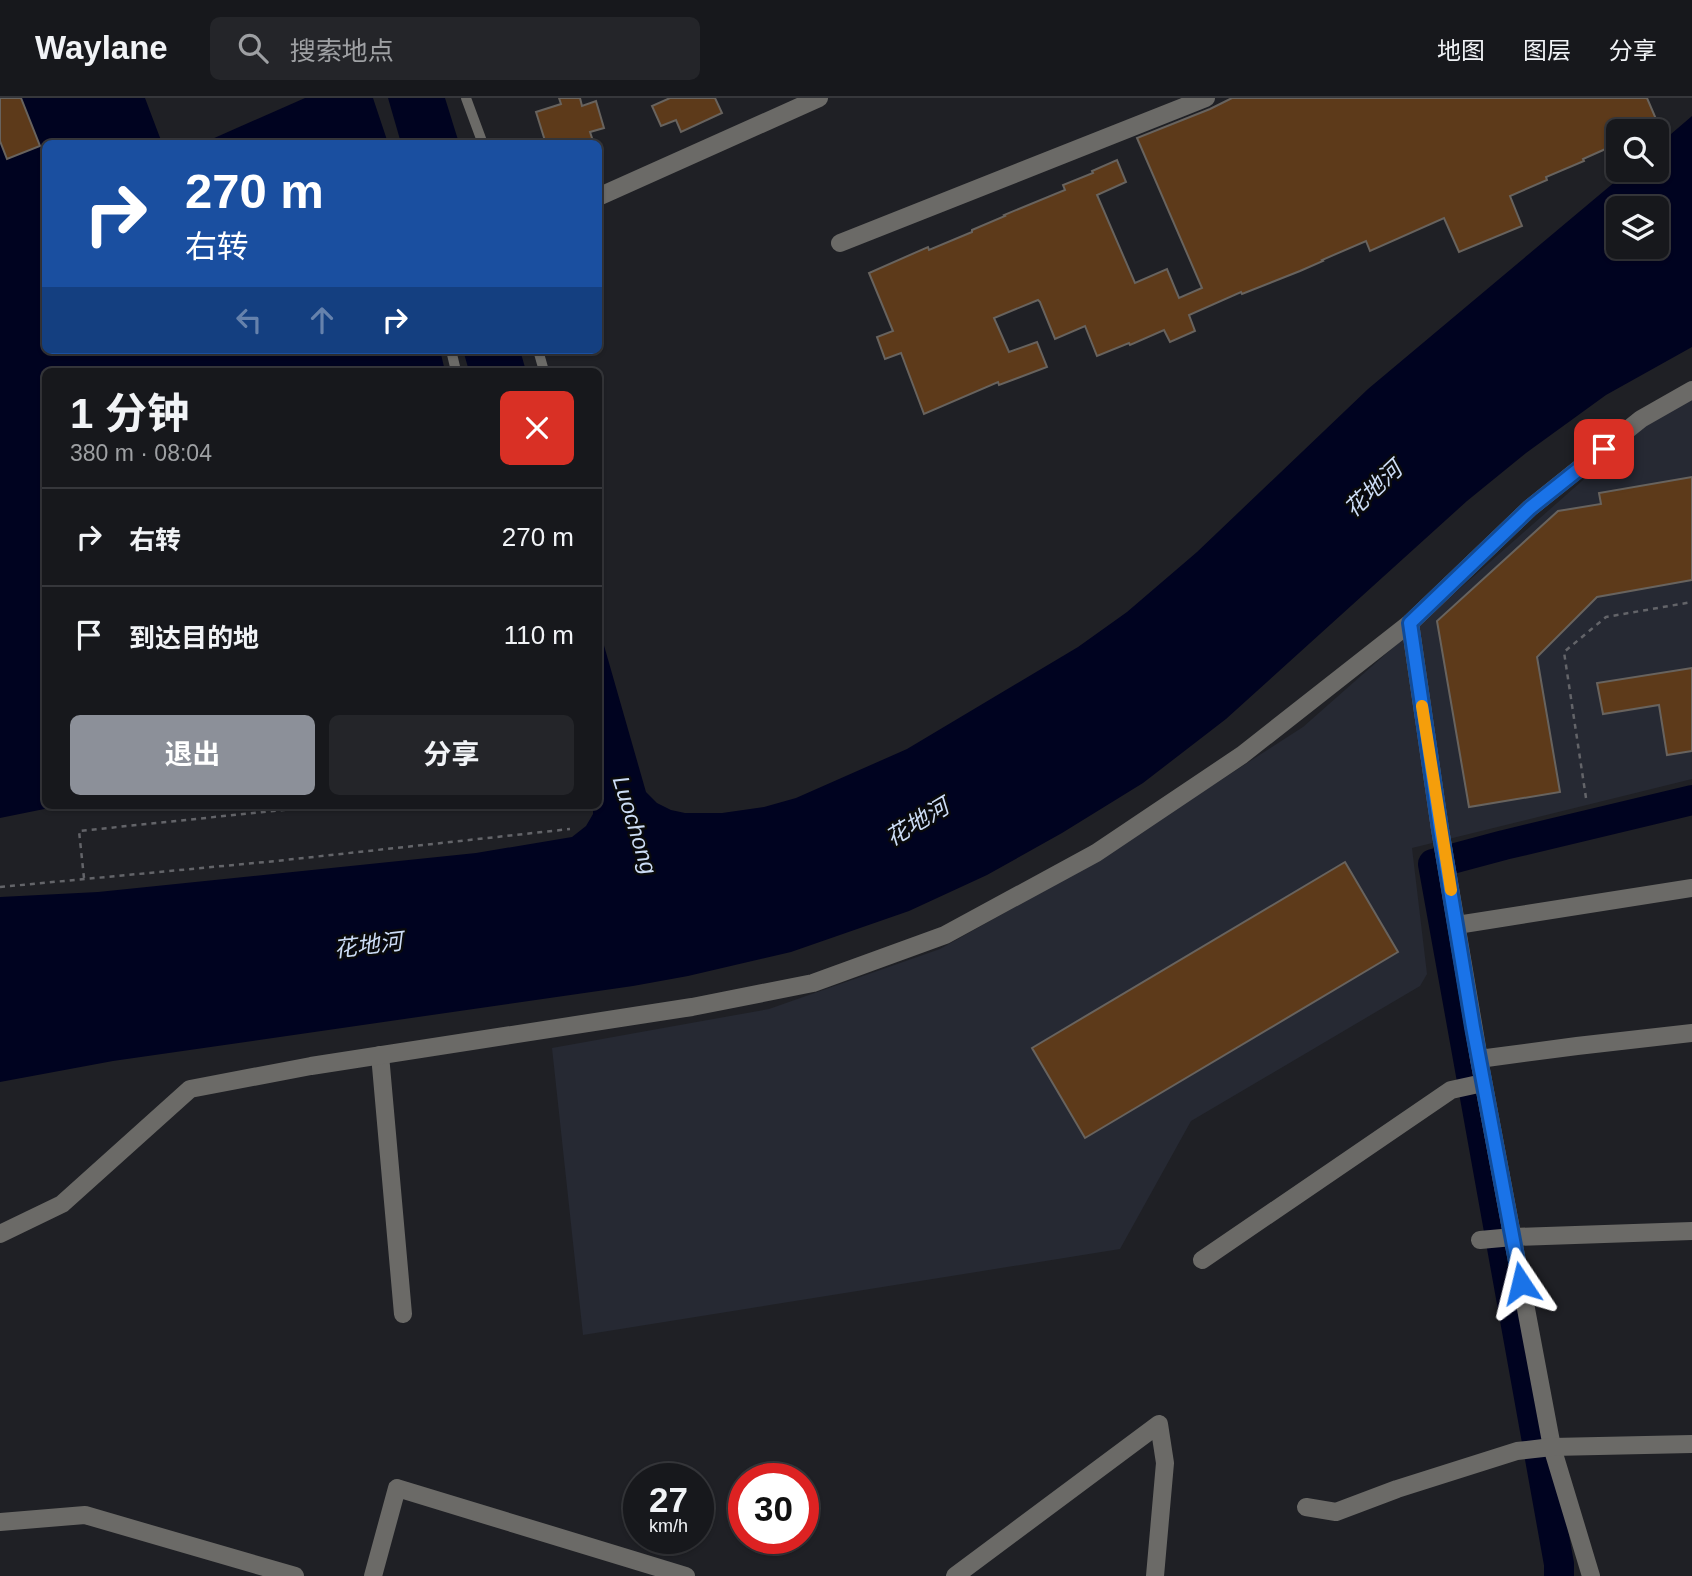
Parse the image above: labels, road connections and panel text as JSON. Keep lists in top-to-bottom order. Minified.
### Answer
{"water":["花地河","Luochong"],"page":{"header":"Waylane","search":"搜索地点","nav":["地图","图层","分享"],"turn":["270 m","右转"],"heading":["1 分钟","380 m · 08:04"],"list":[{"name":"右转","value":"270 m"},{"name":"到达目的地","value":"110 m"}],"buttons":["退出","分享"],"speed":"27 km/h","limit":"30"}}
